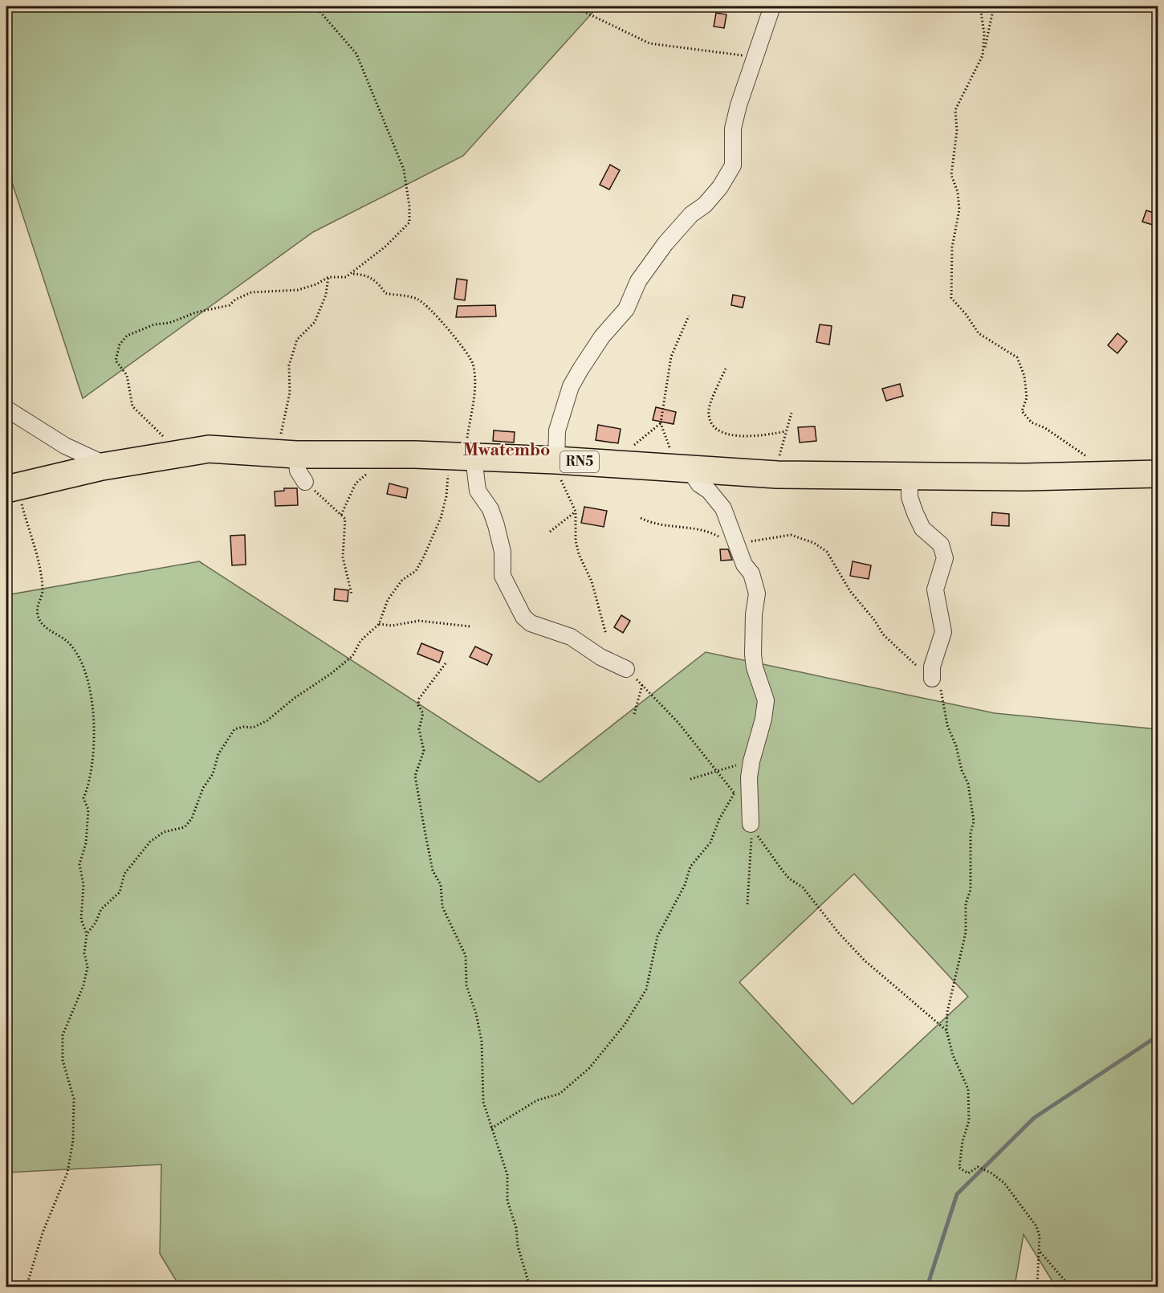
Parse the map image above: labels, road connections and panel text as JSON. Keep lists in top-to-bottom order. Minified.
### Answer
{"streets":{"highway":["RN5"]},"districts":["Mwatembo"]}
